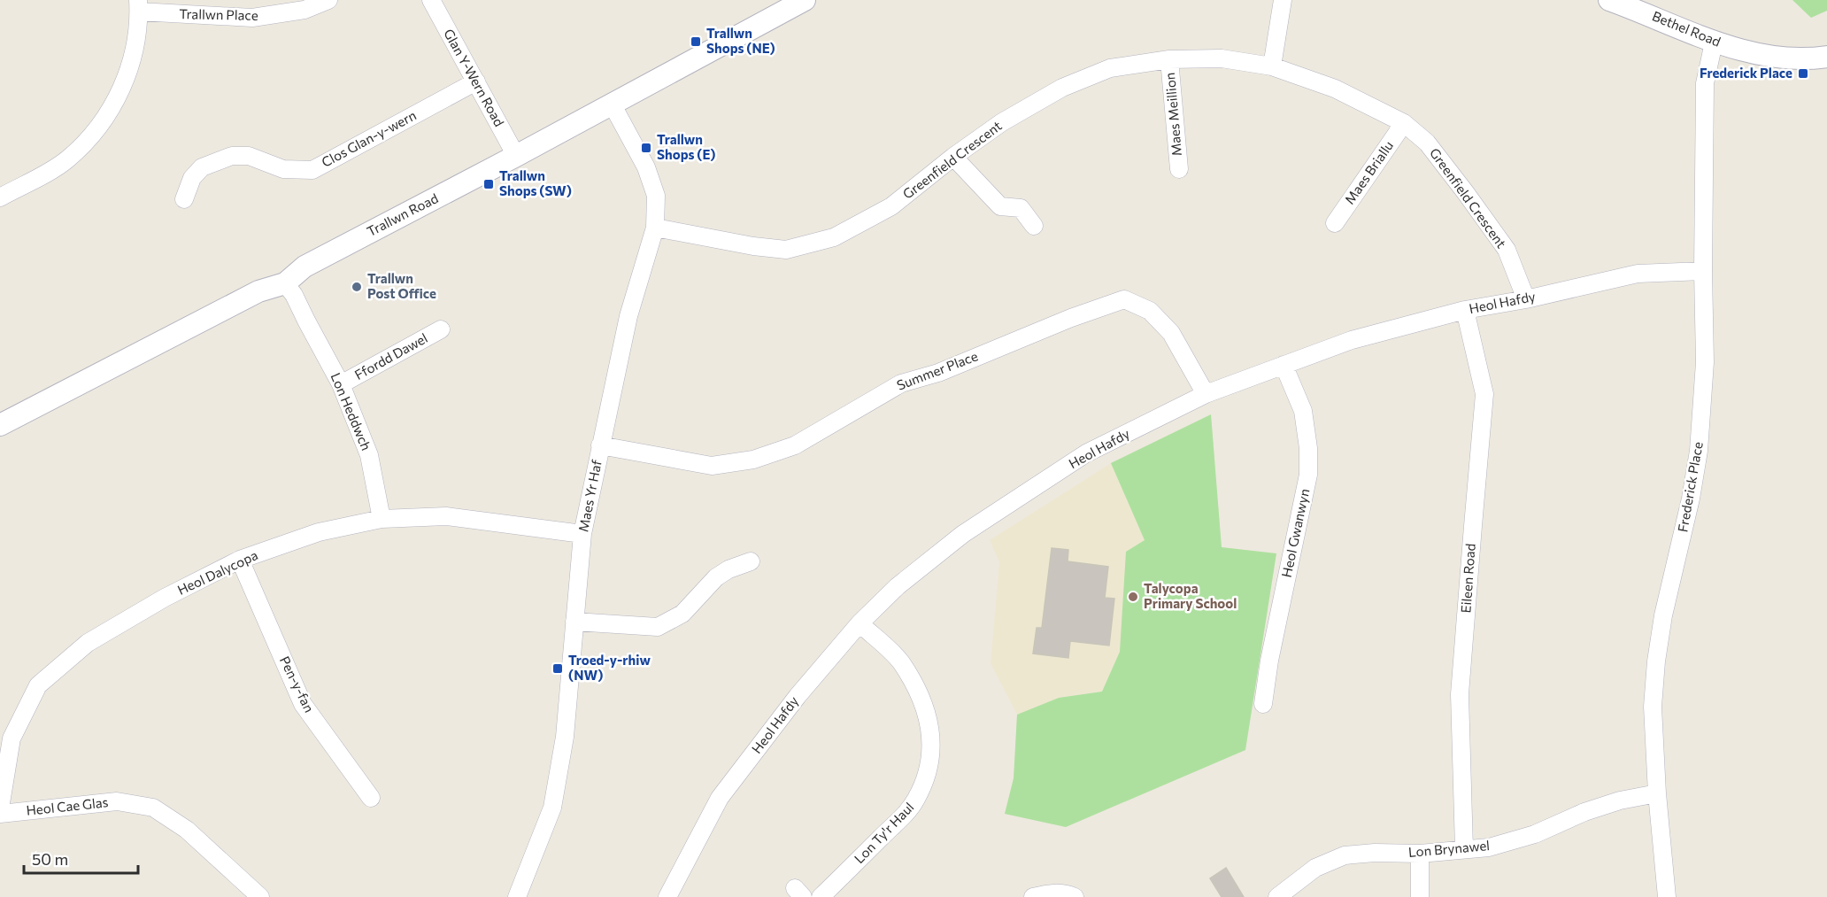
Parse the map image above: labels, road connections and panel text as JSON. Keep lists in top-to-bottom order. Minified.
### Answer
{"streets":{"street":["Trallwn Place","Bethel Road","Glan Y-Wern Road","Maes Meillion","Clos Glan-y-wern","Greenfield Crescent","Maes Briallu","Trallwn Road","Heol Hafdy","Ffordd Dawel","Summer Place","Lon Heddwch","Frederick Place","Maes Yr Haf","Heol Gwanwyn","Heol Dalycopa","Eileen Road","Pen-y-fan","Heol Cae Glas","Lon Ty'r Haul","Lon Brynawel"]},"crossings":[["Bethel Road","Frederick Place"],["Glan Y-Wern Road","Clos Glan-y-wern"],["Glan Y-Wern Road","Trallwn Road"],["Maes Meillion","Greenfield Crescent"],["Greenfield Crescent","Maes Briallu"],["Greenfield Crescent","Heol Hafdy"],["Greenfield Crescent","Maes Yr Haf"],["Trallwn Road","Lon Heddwch"],["Trallwn Road","Maes Yr Haf"],["Heol Hafdy","Summer Place"],["Heol Hafdy","Frederick Place"],["Heol Hafdy","Heol Gwanwyn"],["Heol Hafdy","Eileen Road"],["Heol Hafdy","Lon Ty'r Haul"],["Ffordd Dawel","Lon Heddwch"],["Summer Place","Maes Yr Haf"],["Lon Heddwch","Heol Dalycopa"],["Frederick Place","Lon Brynawel"],["Maes Yr Haf","Heol Dalycopa"],["Heol Dalycopa","Pen-y-fan"],["Eileen Road","Lon Brynawel"]],"places":{"transit":["Trallwn Shops (NE)","Frederick Place","Trallwn Shops (E)","Trallwn Shops (SW)","Troed-y-rhiw (NW)"],"other":["Trallwn Post Office","Talycopa Primary School"]},"scale_bar":"50 m"}
